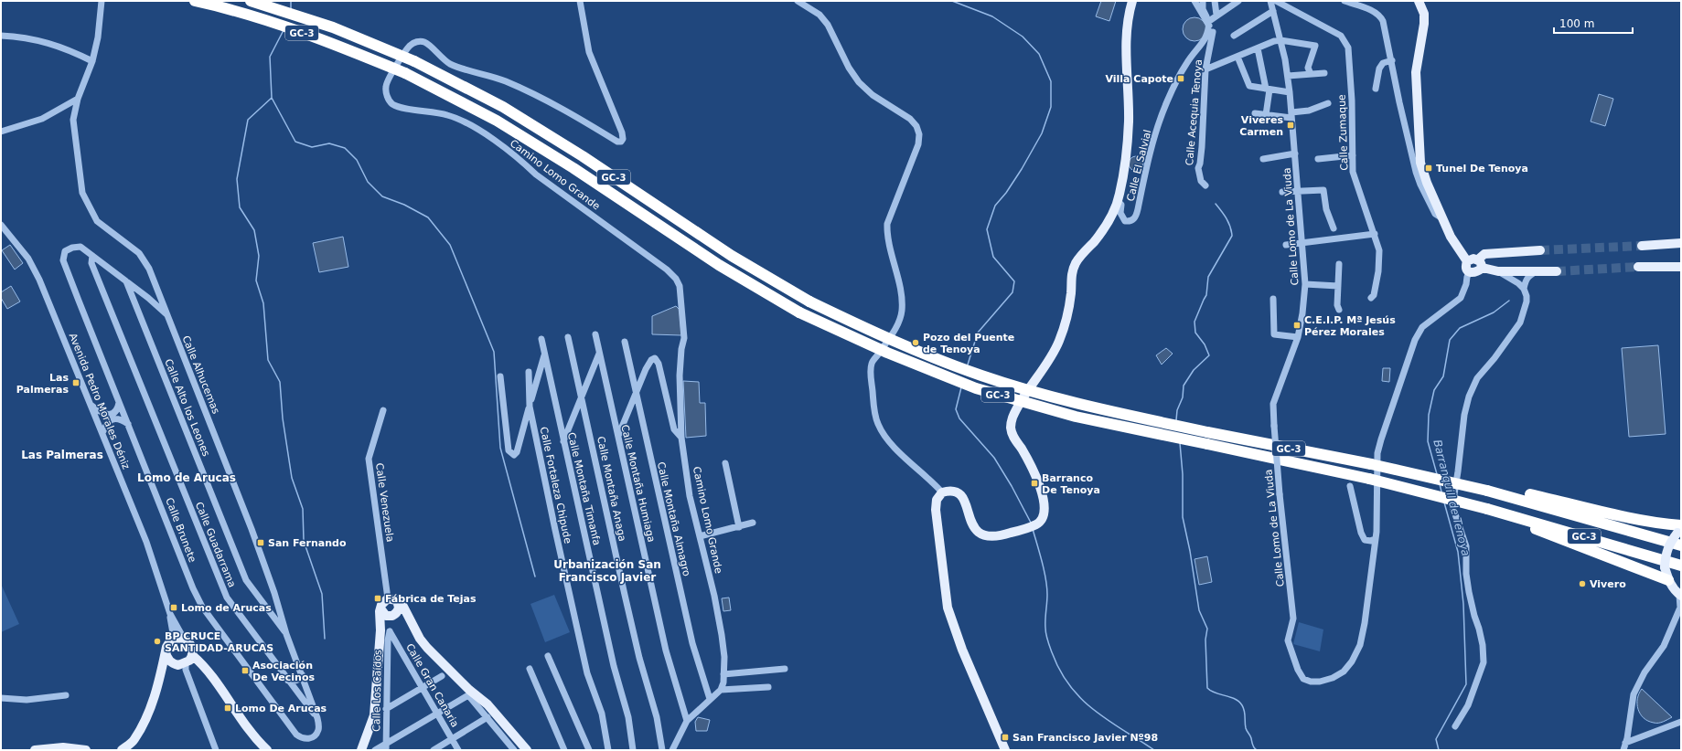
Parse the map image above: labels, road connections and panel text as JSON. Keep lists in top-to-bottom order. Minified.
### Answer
{"streets":{"highway":["GC-3"],"street":["Calle Acequia Tenoya","Calle Zumaque","Calle El Salvial","Camino Lomo Grande","Calle Lomo de La Viuda","Calle Alhucemas","Avenida Pedro Morales Déniz","Calle Alto los Leones","Calle Montaña Humiaga","Calle Fortaleza Chipude","Calle Montaña Timanfa","Calle Montaña Anaga","Calle Venezuela","Calle Montaña Almagro","Calle Brunete","Calle Guadarrama","Calle Gran Canaria","Calle Los Caídos"]},"crossings":[["Calle Acequia Tenoya","Calle El Salvial"],["Calle Alhucemas","Calle Alto los Leones"],["Calle Alhucemas","Calle Brunete"],["Calle Alhucemas","Calle Guadarrama"],["Calle Brunete","Calle Guadarrama"],["Calle Gran Canaria","Calle Los Caídos"]],"districts":["Las Palmeras","Lomo de Arucas","Urbanización San Francisco Javier"],"water":["Barranquill de Tenoya"],"places":{"transit":["Villa Capote","Viveres Carmen","Tunel De Tenoya","C.E.I.P. Mª Jesús Pérez Morales","Las Palmeras","Barranco De Tenoya","San Fernando","Fábrica de Tejas","Lomo de Arucas","Asociación De Vecinos","Lomo De Arucas","San Francisco Javier Nº98"],"other":["Pozo del Puente de Tenoya","Vivero","BP CRUCE SANTIDAD-ARUCAS"]},"scale_bar":"100 m"}
